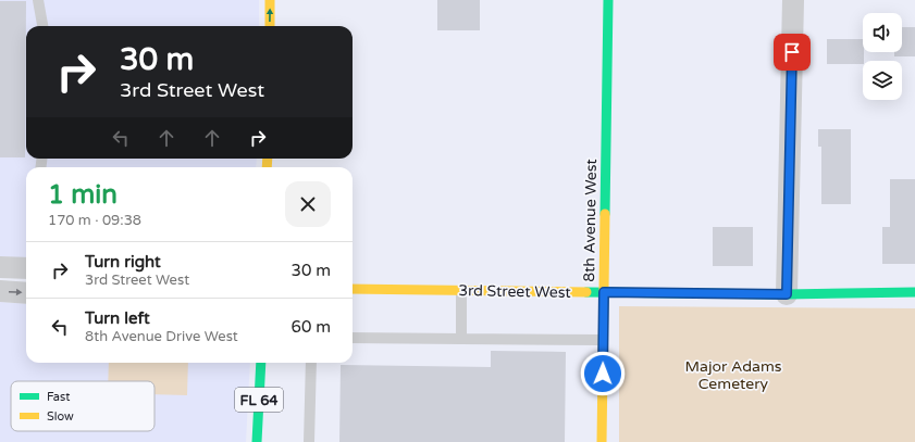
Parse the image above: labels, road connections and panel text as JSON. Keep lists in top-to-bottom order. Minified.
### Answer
{"streets":{"street":["8th Avenue West","3rd Street West","FL 64"]},"crossings":[["8th Avenue West","3rd Street West"]],"parks":["Major Adams Cemetery"],"legend":["Fast","Slow"],"page":{"turn":["30 m","3rd Street West"],"heading":["1 min","170 m · 09:38"],"list":[{"name":"Turn right","note":"3rd Street West","value":"30 m"},{"name":"Turn left","note":"8th Avenue Drive West","value":"60 m"}]}}
